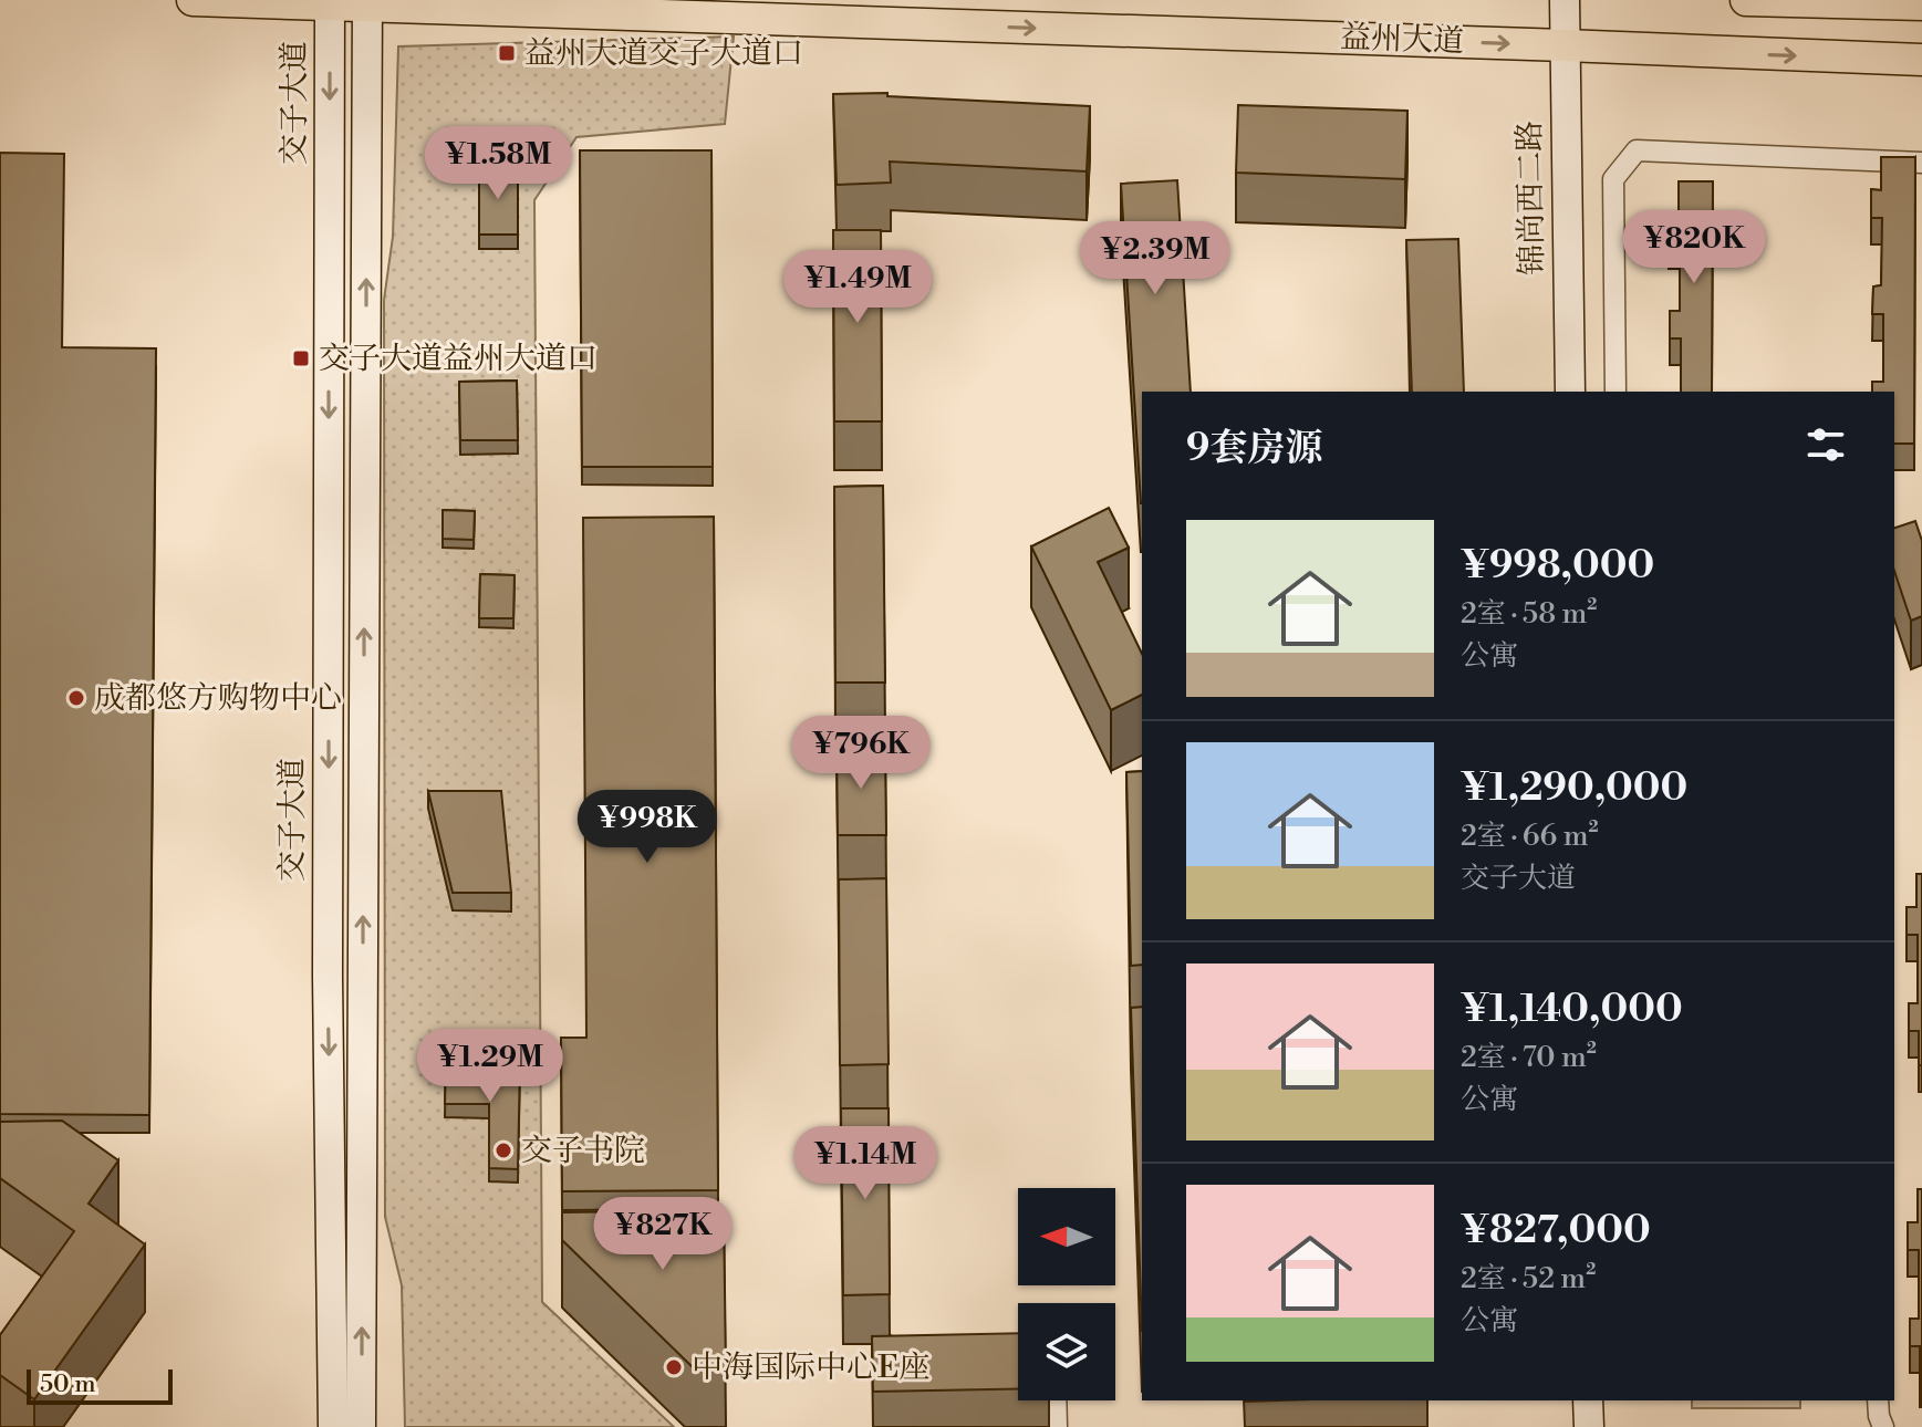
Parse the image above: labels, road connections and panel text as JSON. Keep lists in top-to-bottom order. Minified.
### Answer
{"streets":{"main road":["益州大道","交子大道","锦尚西二路"]},"crossings":[["益州大道","交子大道"],["益州大道","锦尚西二路"]],"one_way":["益州大道"],"places":{"transit":["益州大道交子大道口","交子大道益州大道口"],"other":["成都悠方购物中心","交子书院","中海国际中心E座"]},"scale_bar":"50 m","north":"left","page":{"price":["¥1.58M","¥820K","¥2.39M","¥1.49M","¥796K","¥998K","¥1.29M","¥1.14M","¥827K"],"heading":"9套房源","list":[{"name":"¥998,000","note":"2室 · 58 m² · 公寓"},{"name":"¥1,290,000","note":"2室 · 66 m² · 交子大道"},{"name":"¥1,140,000","note":"2室 · 70 m² · 公寓"},{"name":"¥827,000","note":"2室 · 52 m² · 公寓"}],"scale":"50 m"}}
